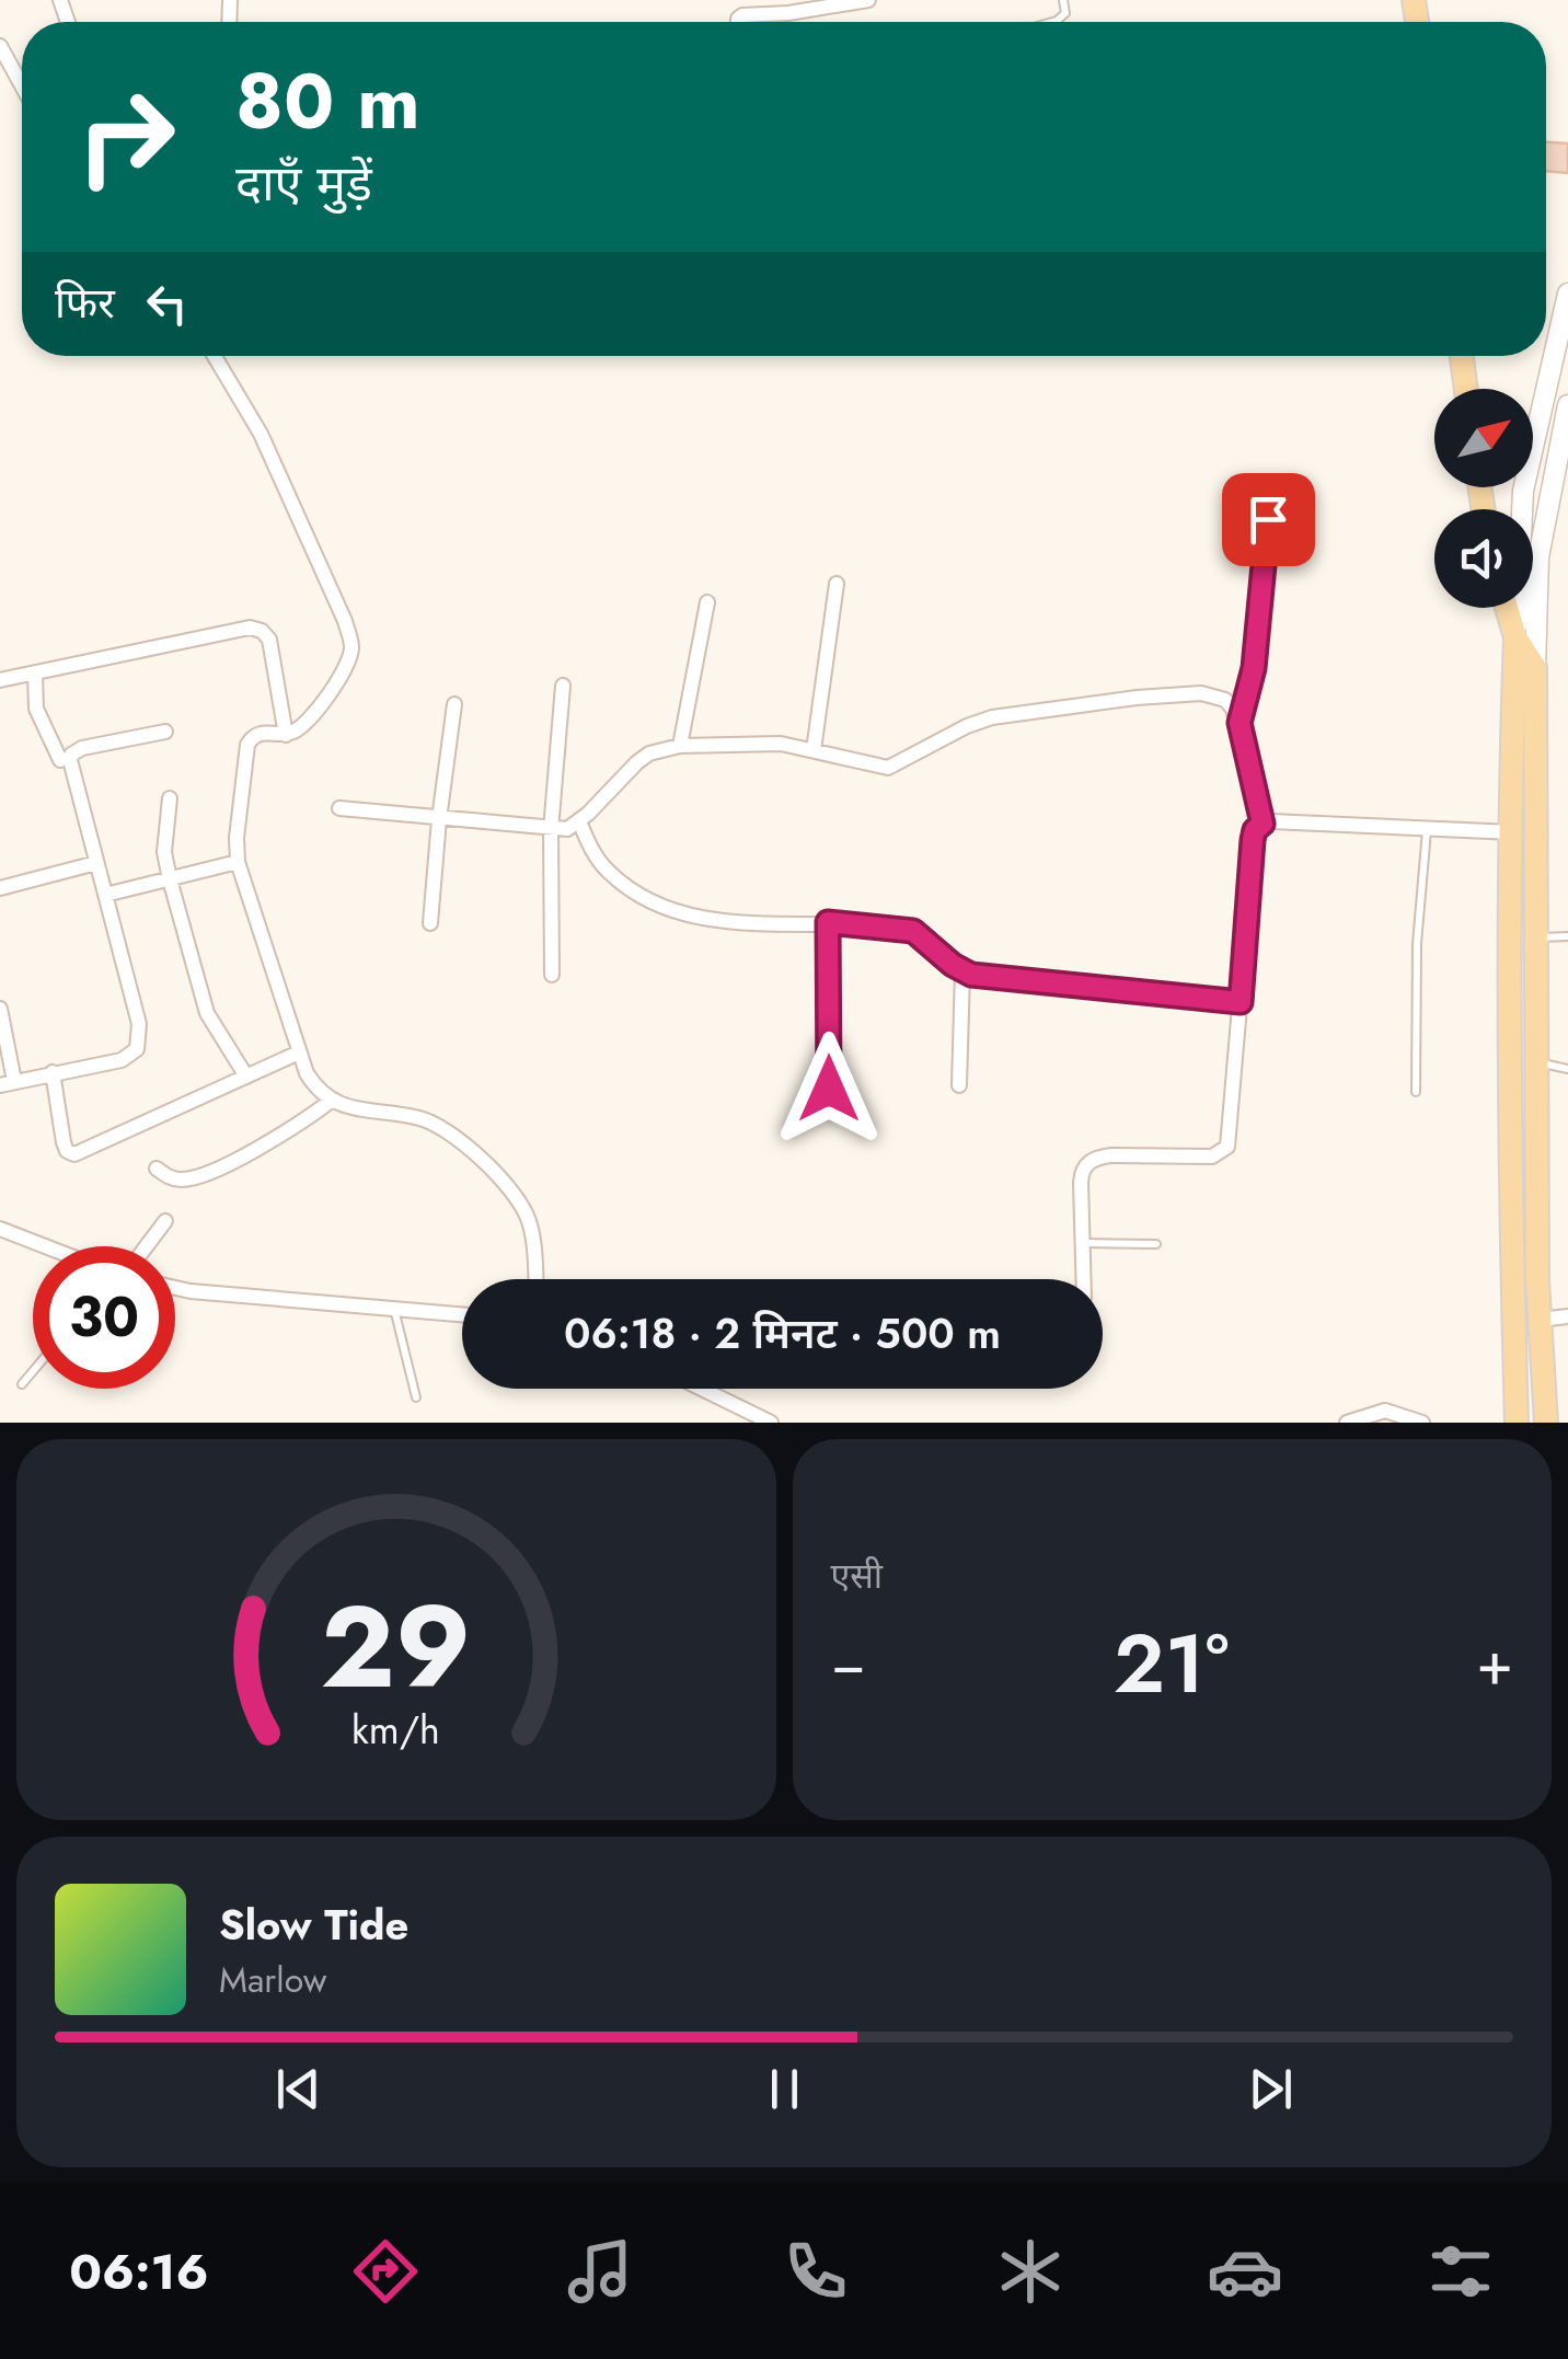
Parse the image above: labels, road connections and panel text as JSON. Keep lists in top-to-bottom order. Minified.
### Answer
{"north":"top right","page":{"turn":["80 m","दाएँ मुड़ें"],"then":"फिर","limit":"30","trip":"06:18 · 2 मिनट · 500 m","tile":"एसी","heat":["−","21°","+"],"song":["Slow Tide","Marlow"],"tabs":"06:16","gauge":["29","km/h"]}}
